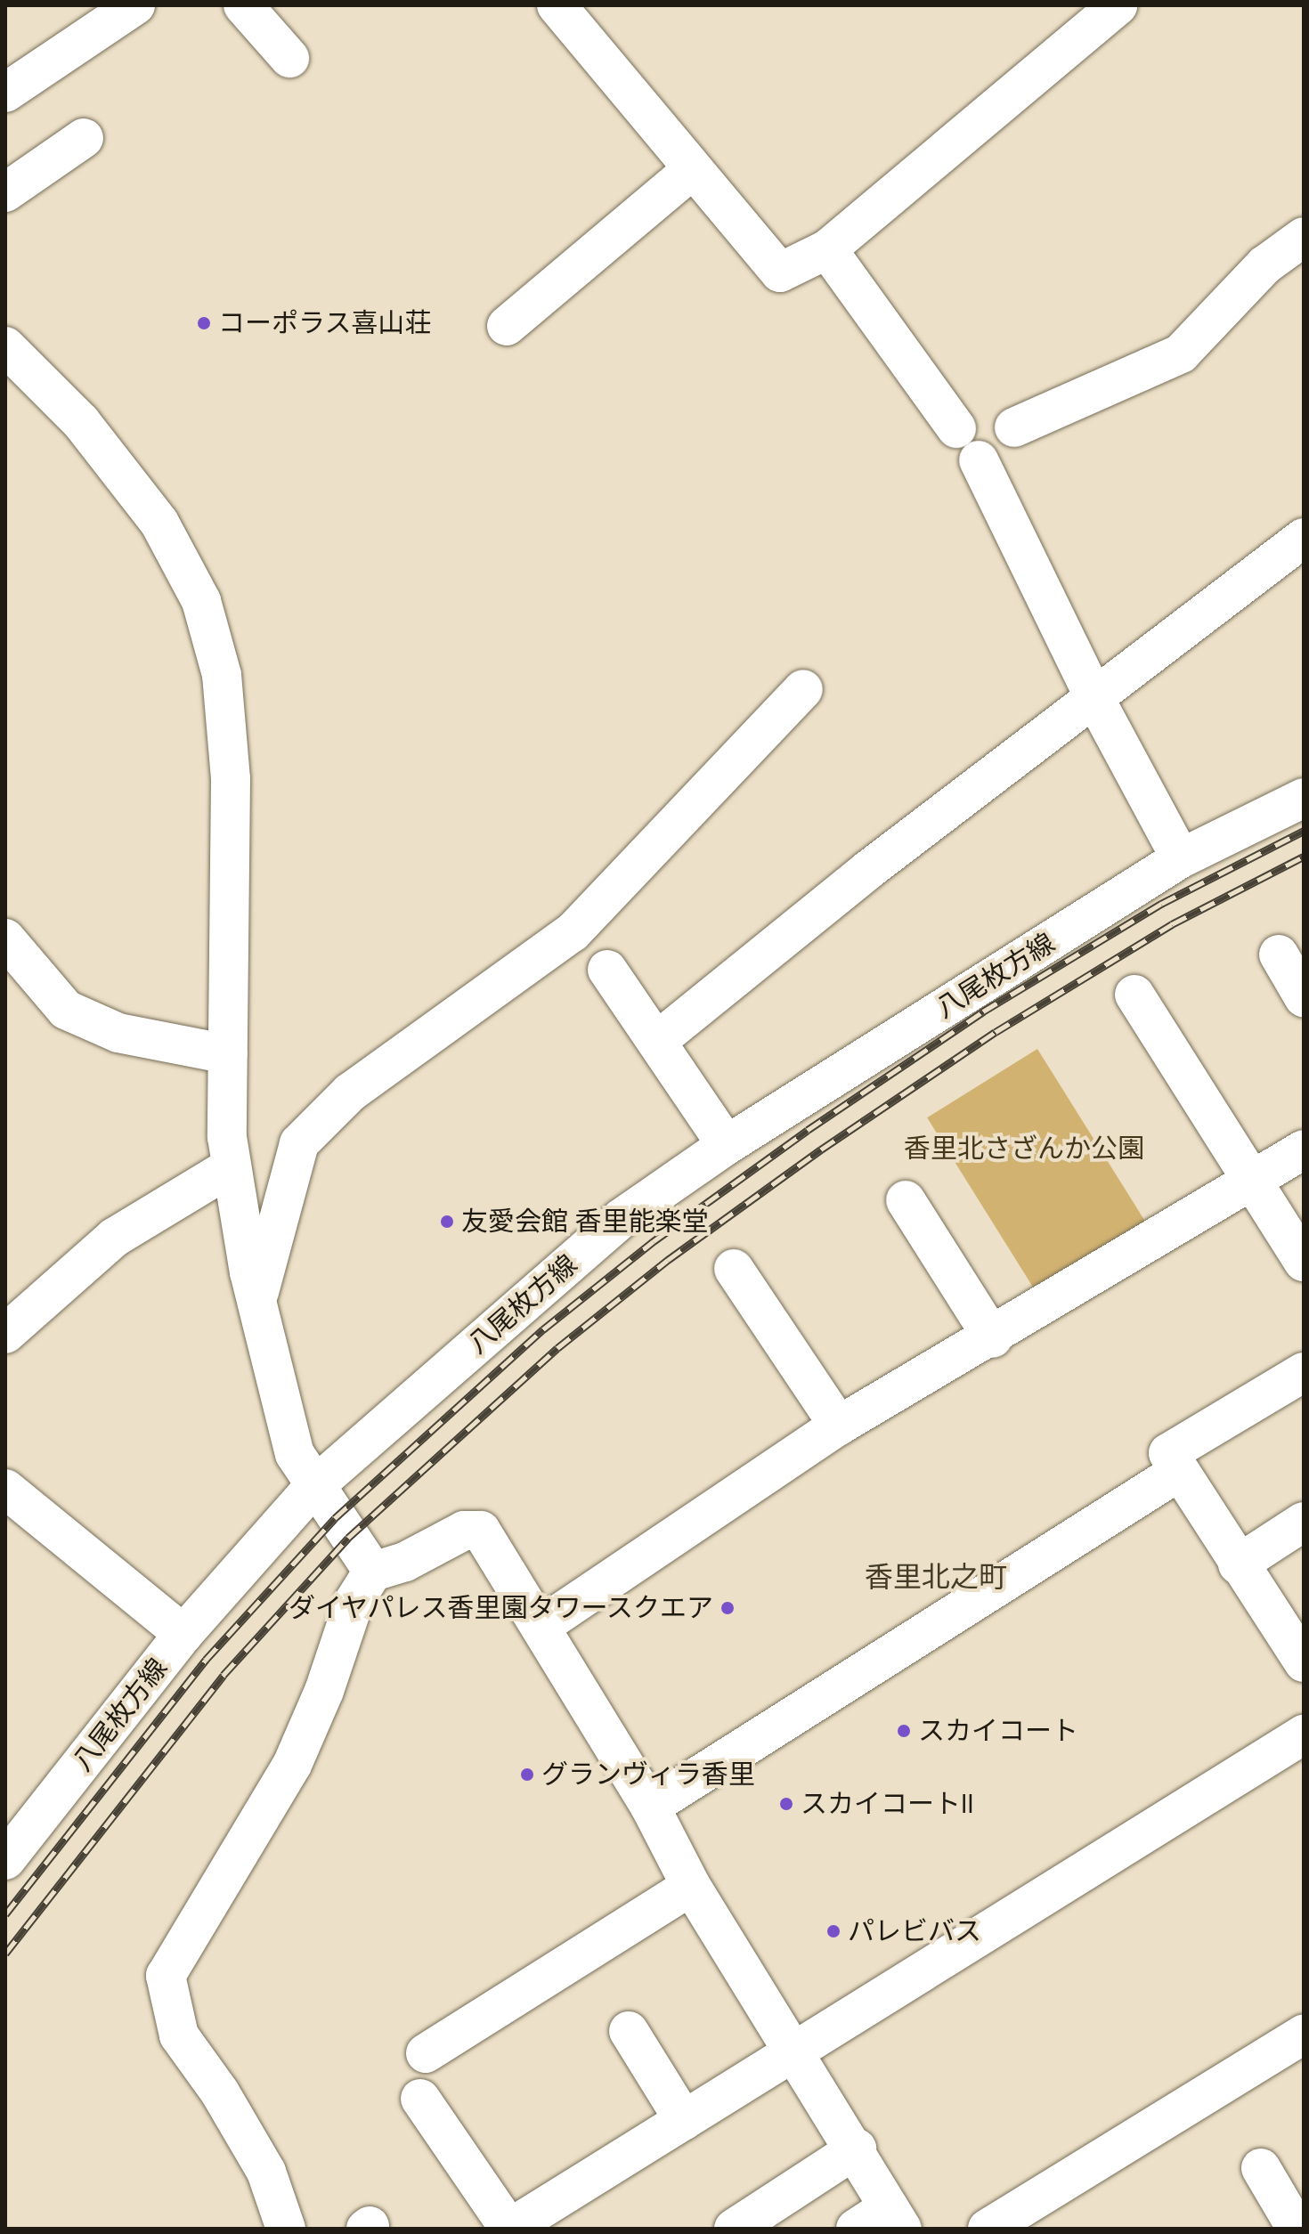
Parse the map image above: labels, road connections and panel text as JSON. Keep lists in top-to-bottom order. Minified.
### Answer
{"streets":{"street":["八尾枚方線"]},"districts":["香里北之町"],"parks":["香里北さざんか公園"],"places":["コーポラス喜山荘","友愛会館 香里能楽堂","ダイヤパレス香里園タワースクエア","スカイコート","グランヴィラ香里","スカイコートII","パレビバス"]}
